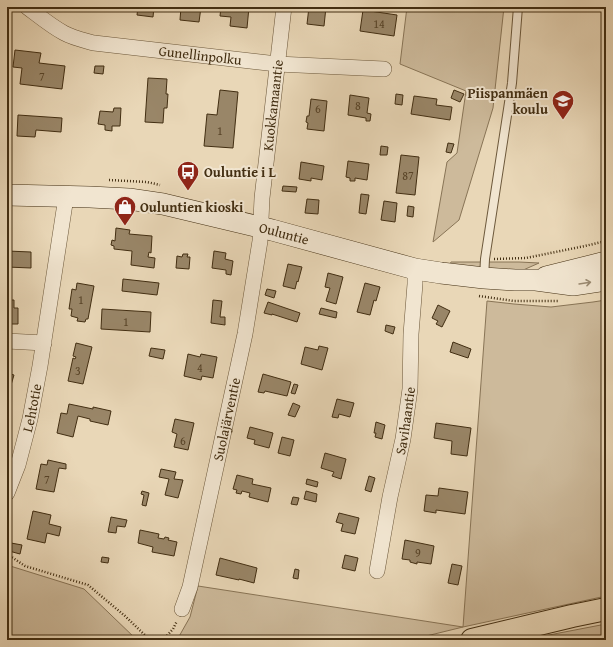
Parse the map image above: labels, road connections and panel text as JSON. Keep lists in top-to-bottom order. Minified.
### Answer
{"streets":{"main road":["Ouluntie"],"street":["Gunellinpolku","Kuokkamaantie","Lehtotie","Suolajärventie","Savihaantie"]},"crossings":[["Gunellinpolku","Kuokkamaantie"],["Kuokkamaantie","Ouluntie"],["Kuokkamaantie","Suolajärventie"],["Ouluntie","Lehtotie"],["Ouluntie","Suolajärventie"],["Ouluntie","Savihaantie"]],"places":{"school or university":["Piispanmäen koulu"],"bus stop":["Ouluntie i L"],"shop":["Ouluntien kioski"]},"house_numbers":["14","7","8","6","1","87","1","1","4","3","6","7","9"]}
